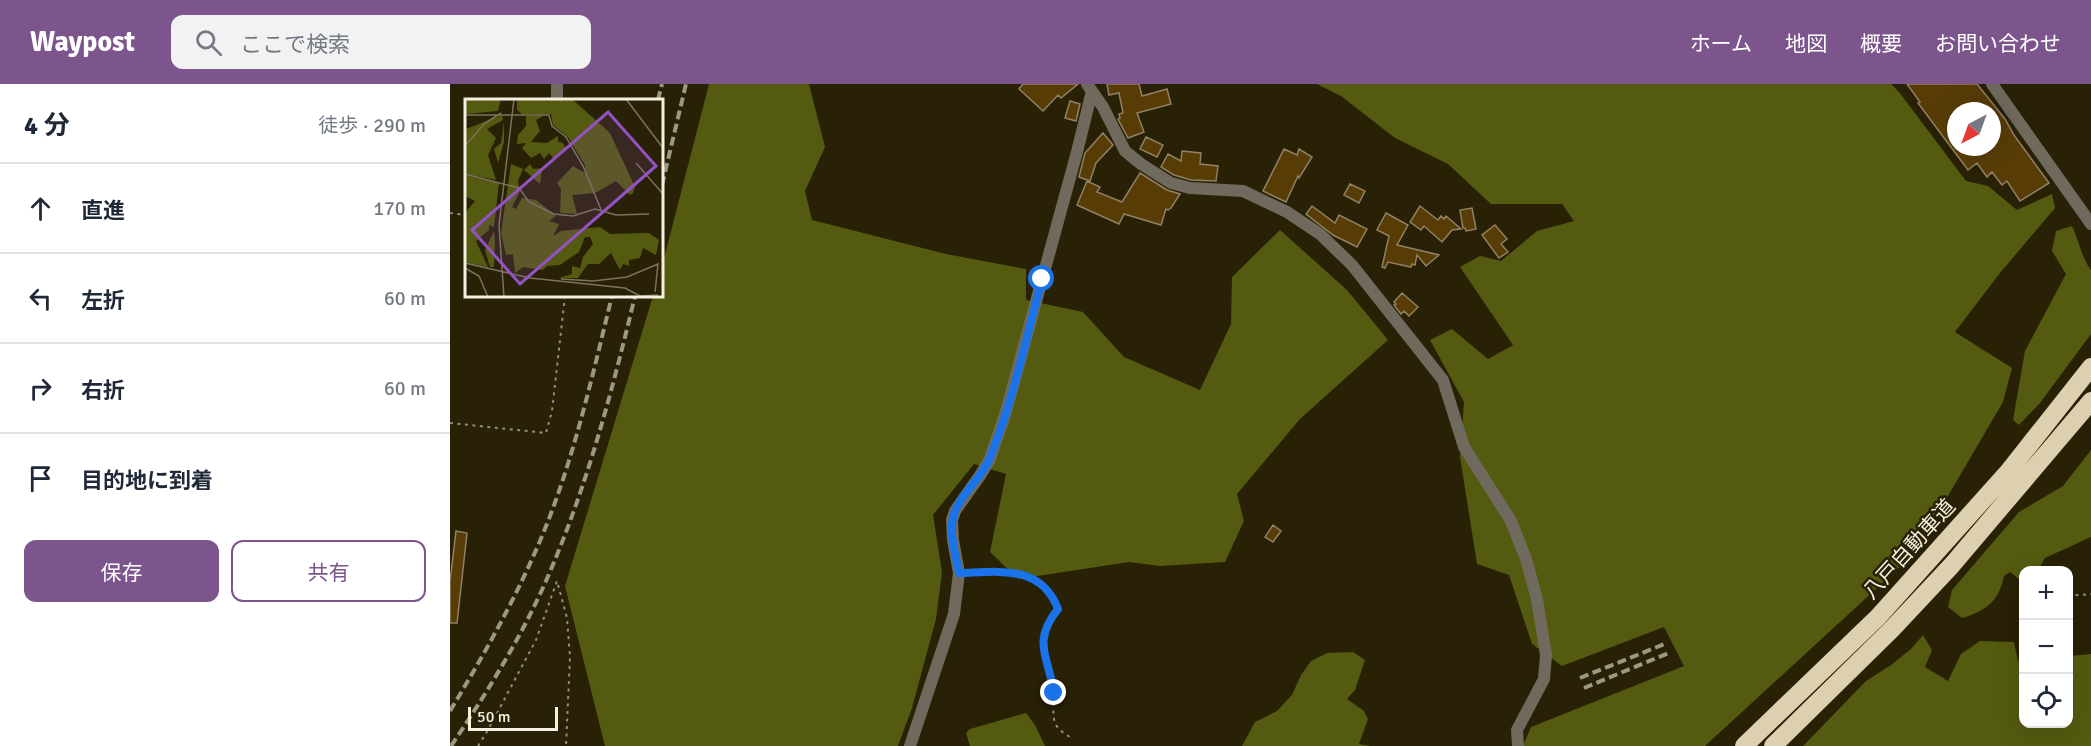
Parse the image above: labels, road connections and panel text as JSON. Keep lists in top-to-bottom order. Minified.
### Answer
{"streets":{"highway":["八戸自動車道"]},"scale_bar":"50 m","north":"bottom left","page":{"header":"Waypost","search":"ここで検索","nav":["ホーム","地図","概要","お問い合わせ"],"heading":["4 分","徒歩 · 290 m"],"list":[["直進","170 m"],["左折","60 m"],["右折","60 m"],"目的地に到着"],"buttons":["保存","共有"],"map_buttons":["+","−"],"scale":"50 m"}}
